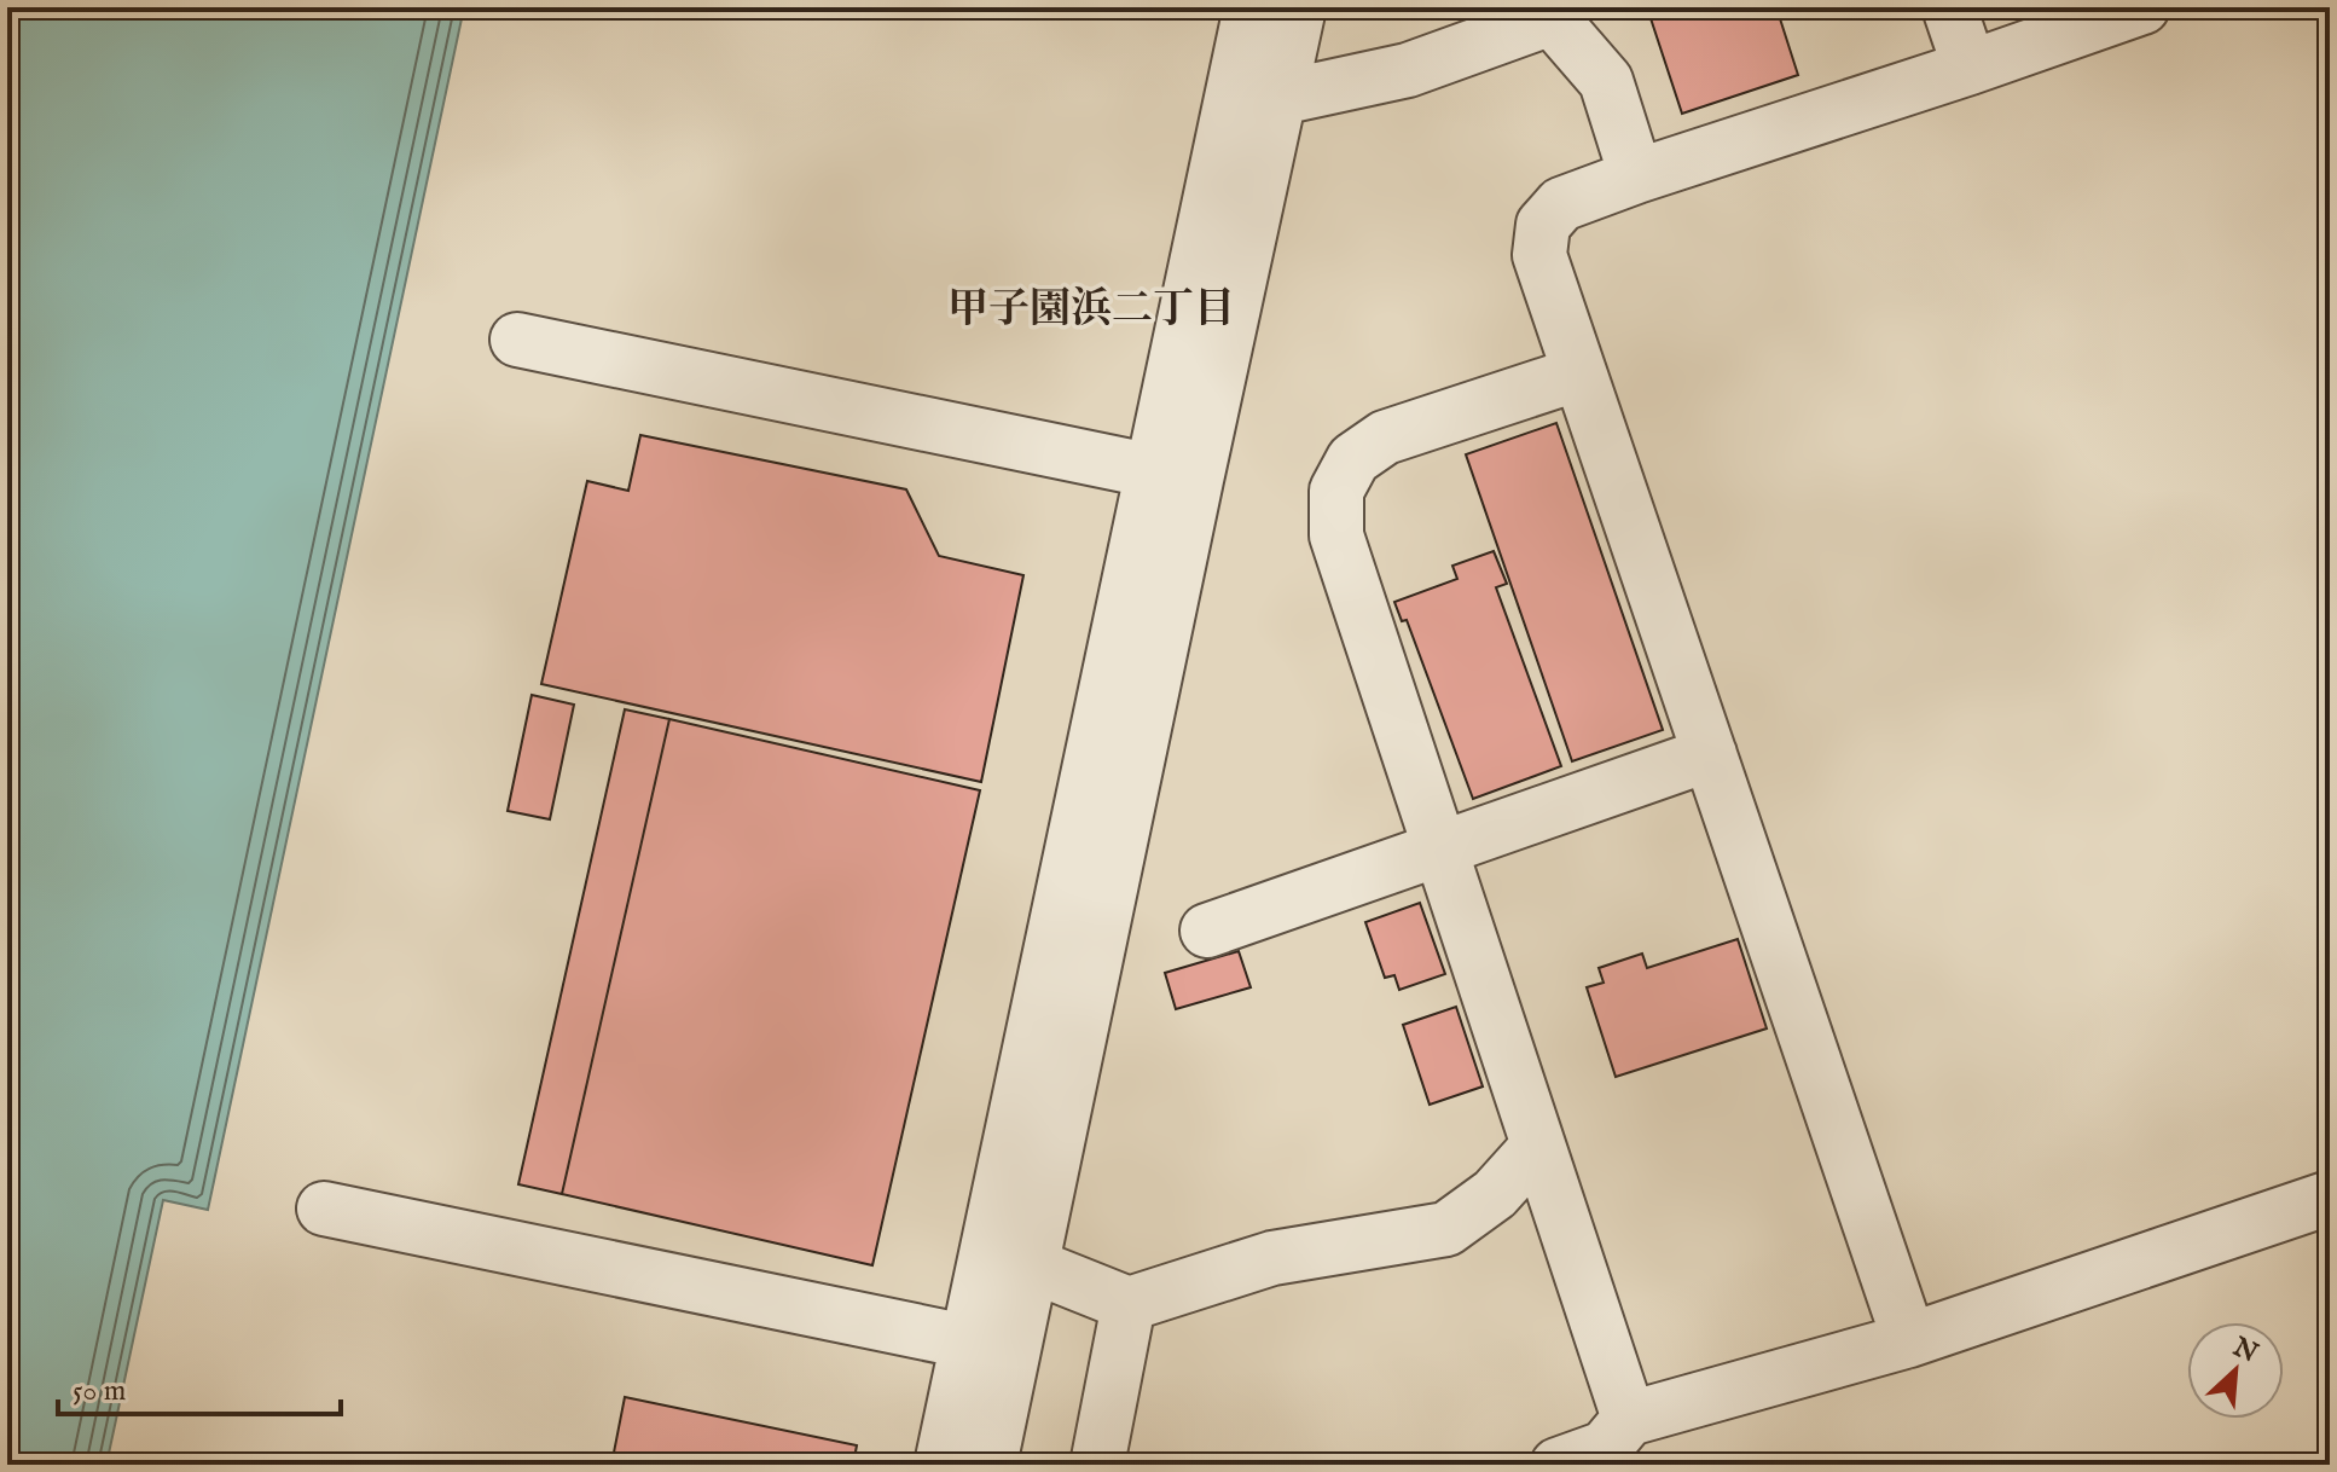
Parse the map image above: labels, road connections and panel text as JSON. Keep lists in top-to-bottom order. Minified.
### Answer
{"districts":["甲子園浜二丁目"],"scale_bar":"50 m","north":"top right"}
